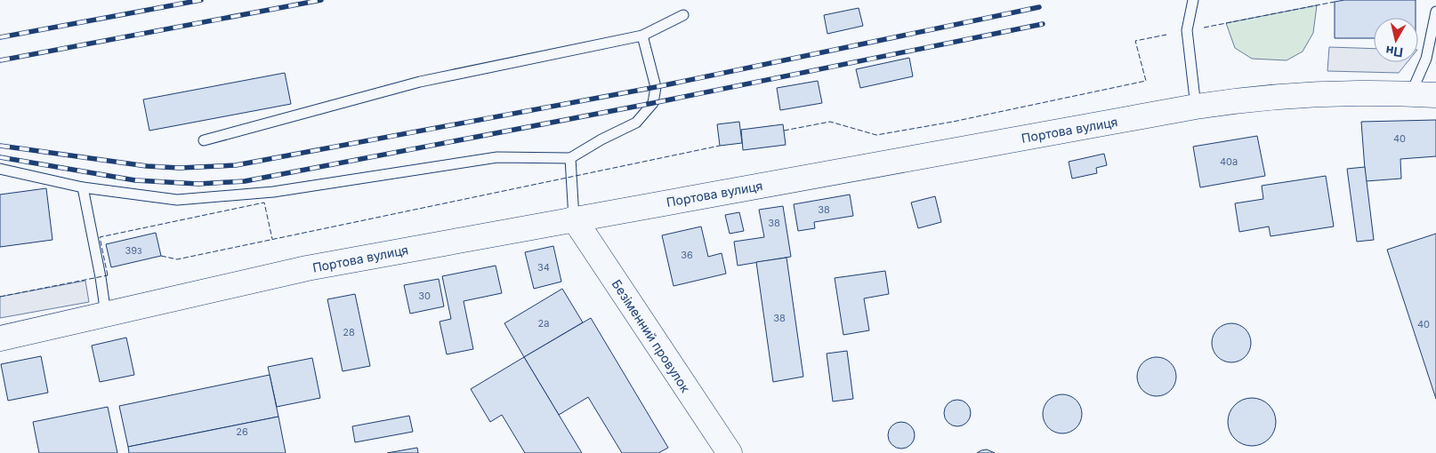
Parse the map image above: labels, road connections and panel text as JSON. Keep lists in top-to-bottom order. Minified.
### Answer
{"streets":{"main road":["Портова вулиця","Безіменний провулок"]},"crossings":[["Портова вулиця","Безіменний провулок"]],"house_numbers":["40","40а","38","38","39з","36","34","30","38","2а","40","28","26"],"north":"bottom"}
